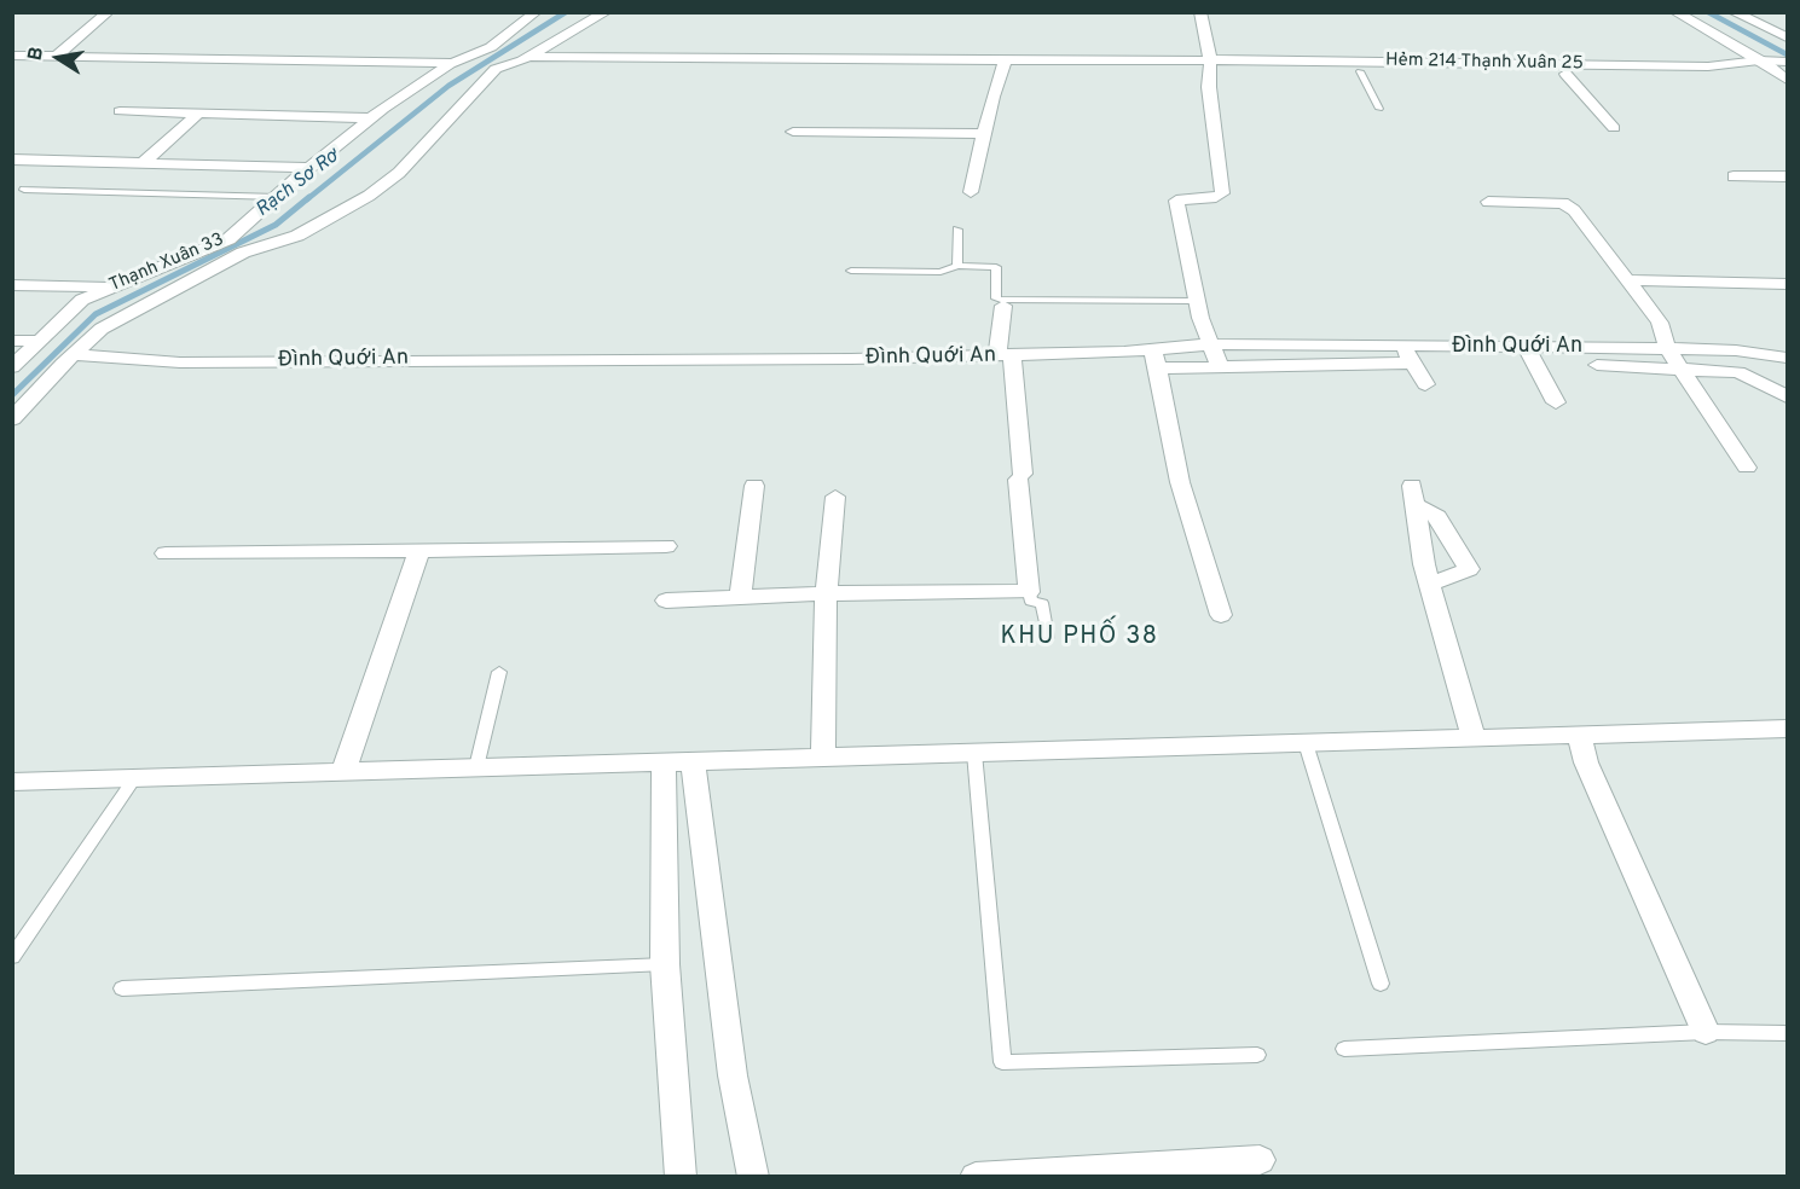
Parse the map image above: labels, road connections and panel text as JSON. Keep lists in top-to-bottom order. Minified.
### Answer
{"streets":{"street":["Hẻm 214 Thạnh Xuân 25","Thạnh Xuân 33","Đình Quới An"]},"districts":["KHU PHỐ 38"],"water":["Rạch Sơ Rơ"],"north":"left"}
